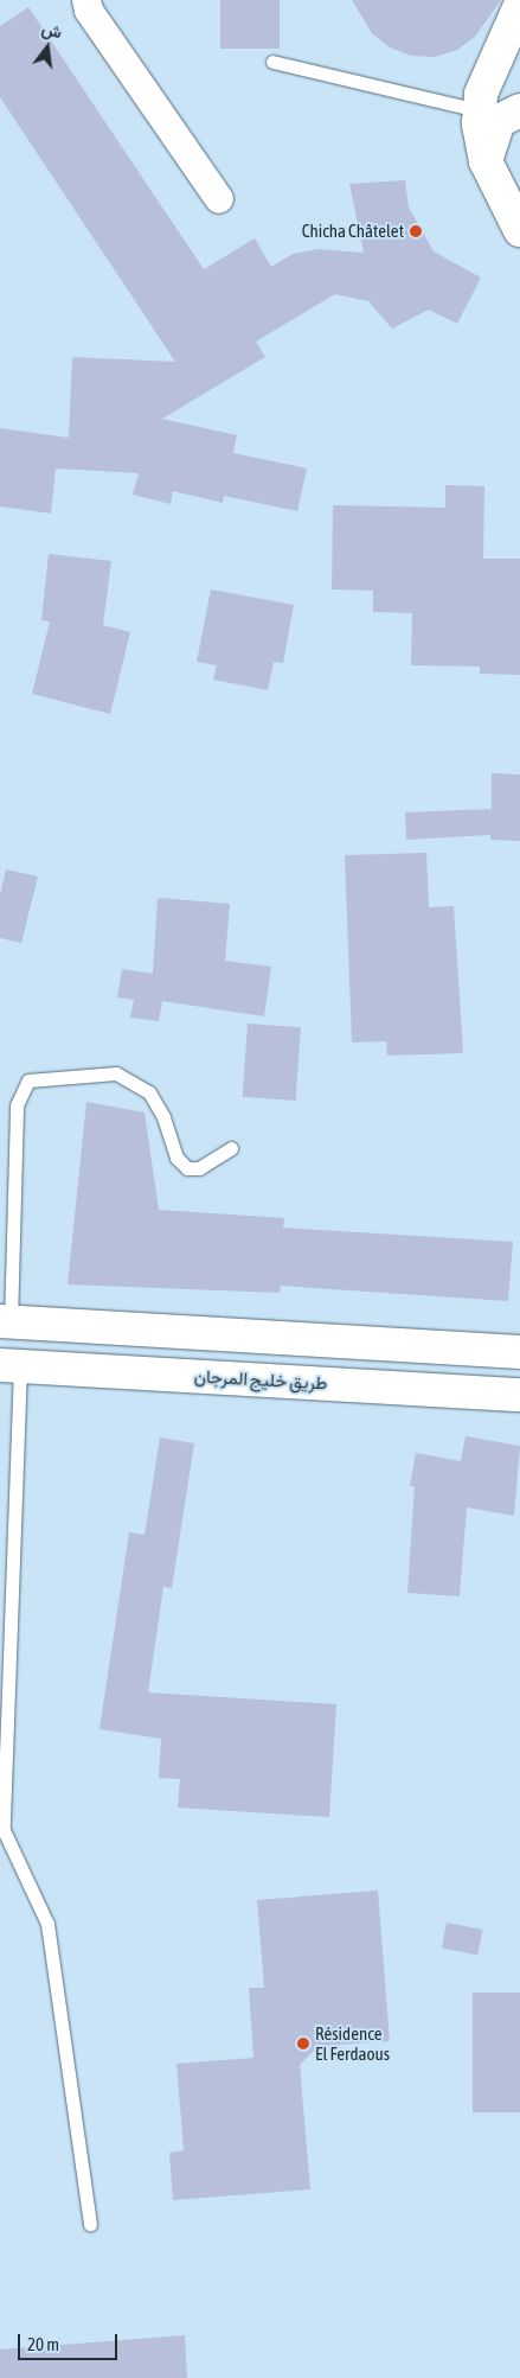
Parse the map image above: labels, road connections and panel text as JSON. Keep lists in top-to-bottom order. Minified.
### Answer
{"streets":{"main road":["طريق خليج المرجان"]},"places":["Chicha Châtelet","Résidence El Ferdaous"],"scale_bar":"20 m","north":"top"}
